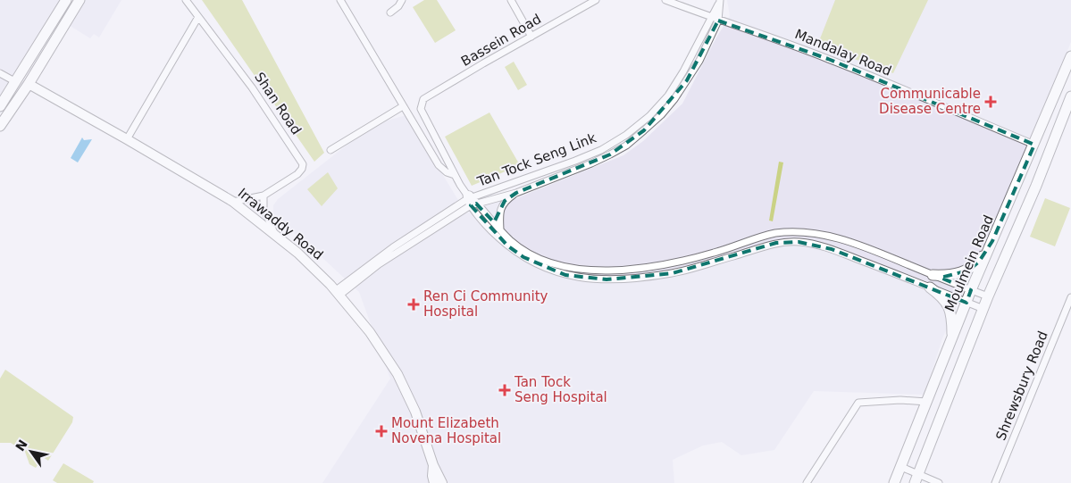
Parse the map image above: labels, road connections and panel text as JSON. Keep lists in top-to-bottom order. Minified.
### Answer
{"streets":{"main road":["Moulmein Road"],"street":["Bassein Road","Mandalay Road","Shan Road","Tan Tock Seng Link","Irrawaddy Road","Shrewsbury Road"]},"crossings":[["Mandalay Road","Tan Tock Seng Link"],["Mandalay Road","Moulmein Road"],["Shan Road","Irrawaddy Road"],["Tan Tock Seng Link","Irrawaddy Road"]],"places":{"health":["Communicable Disease Centre","Ren Ci Community Hospital","Tan Tock Seng Hospital","Mount Elizabeth Novena Hospital"]},"north":"top left"}
